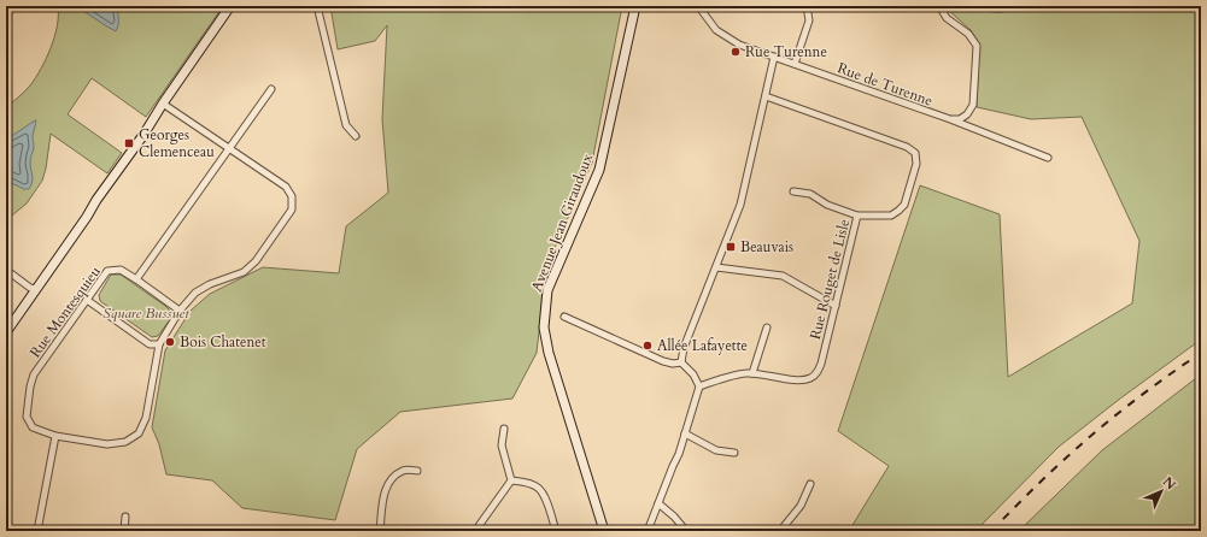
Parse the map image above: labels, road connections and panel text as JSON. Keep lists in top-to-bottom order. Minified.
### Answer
{"streets":{"street":["Rue de Turenne","Avenue Jean Giraudoux","Rue Rouget de Lisle","Rue Montesquieu"]},"parks":["Square Bussuet"],"places":{"other":["Rue Turenne","Bois Chatenet","Allée Lafayette"],"transit":["Georges Clemenceau","Beauvais"]},"north":"top right"}
